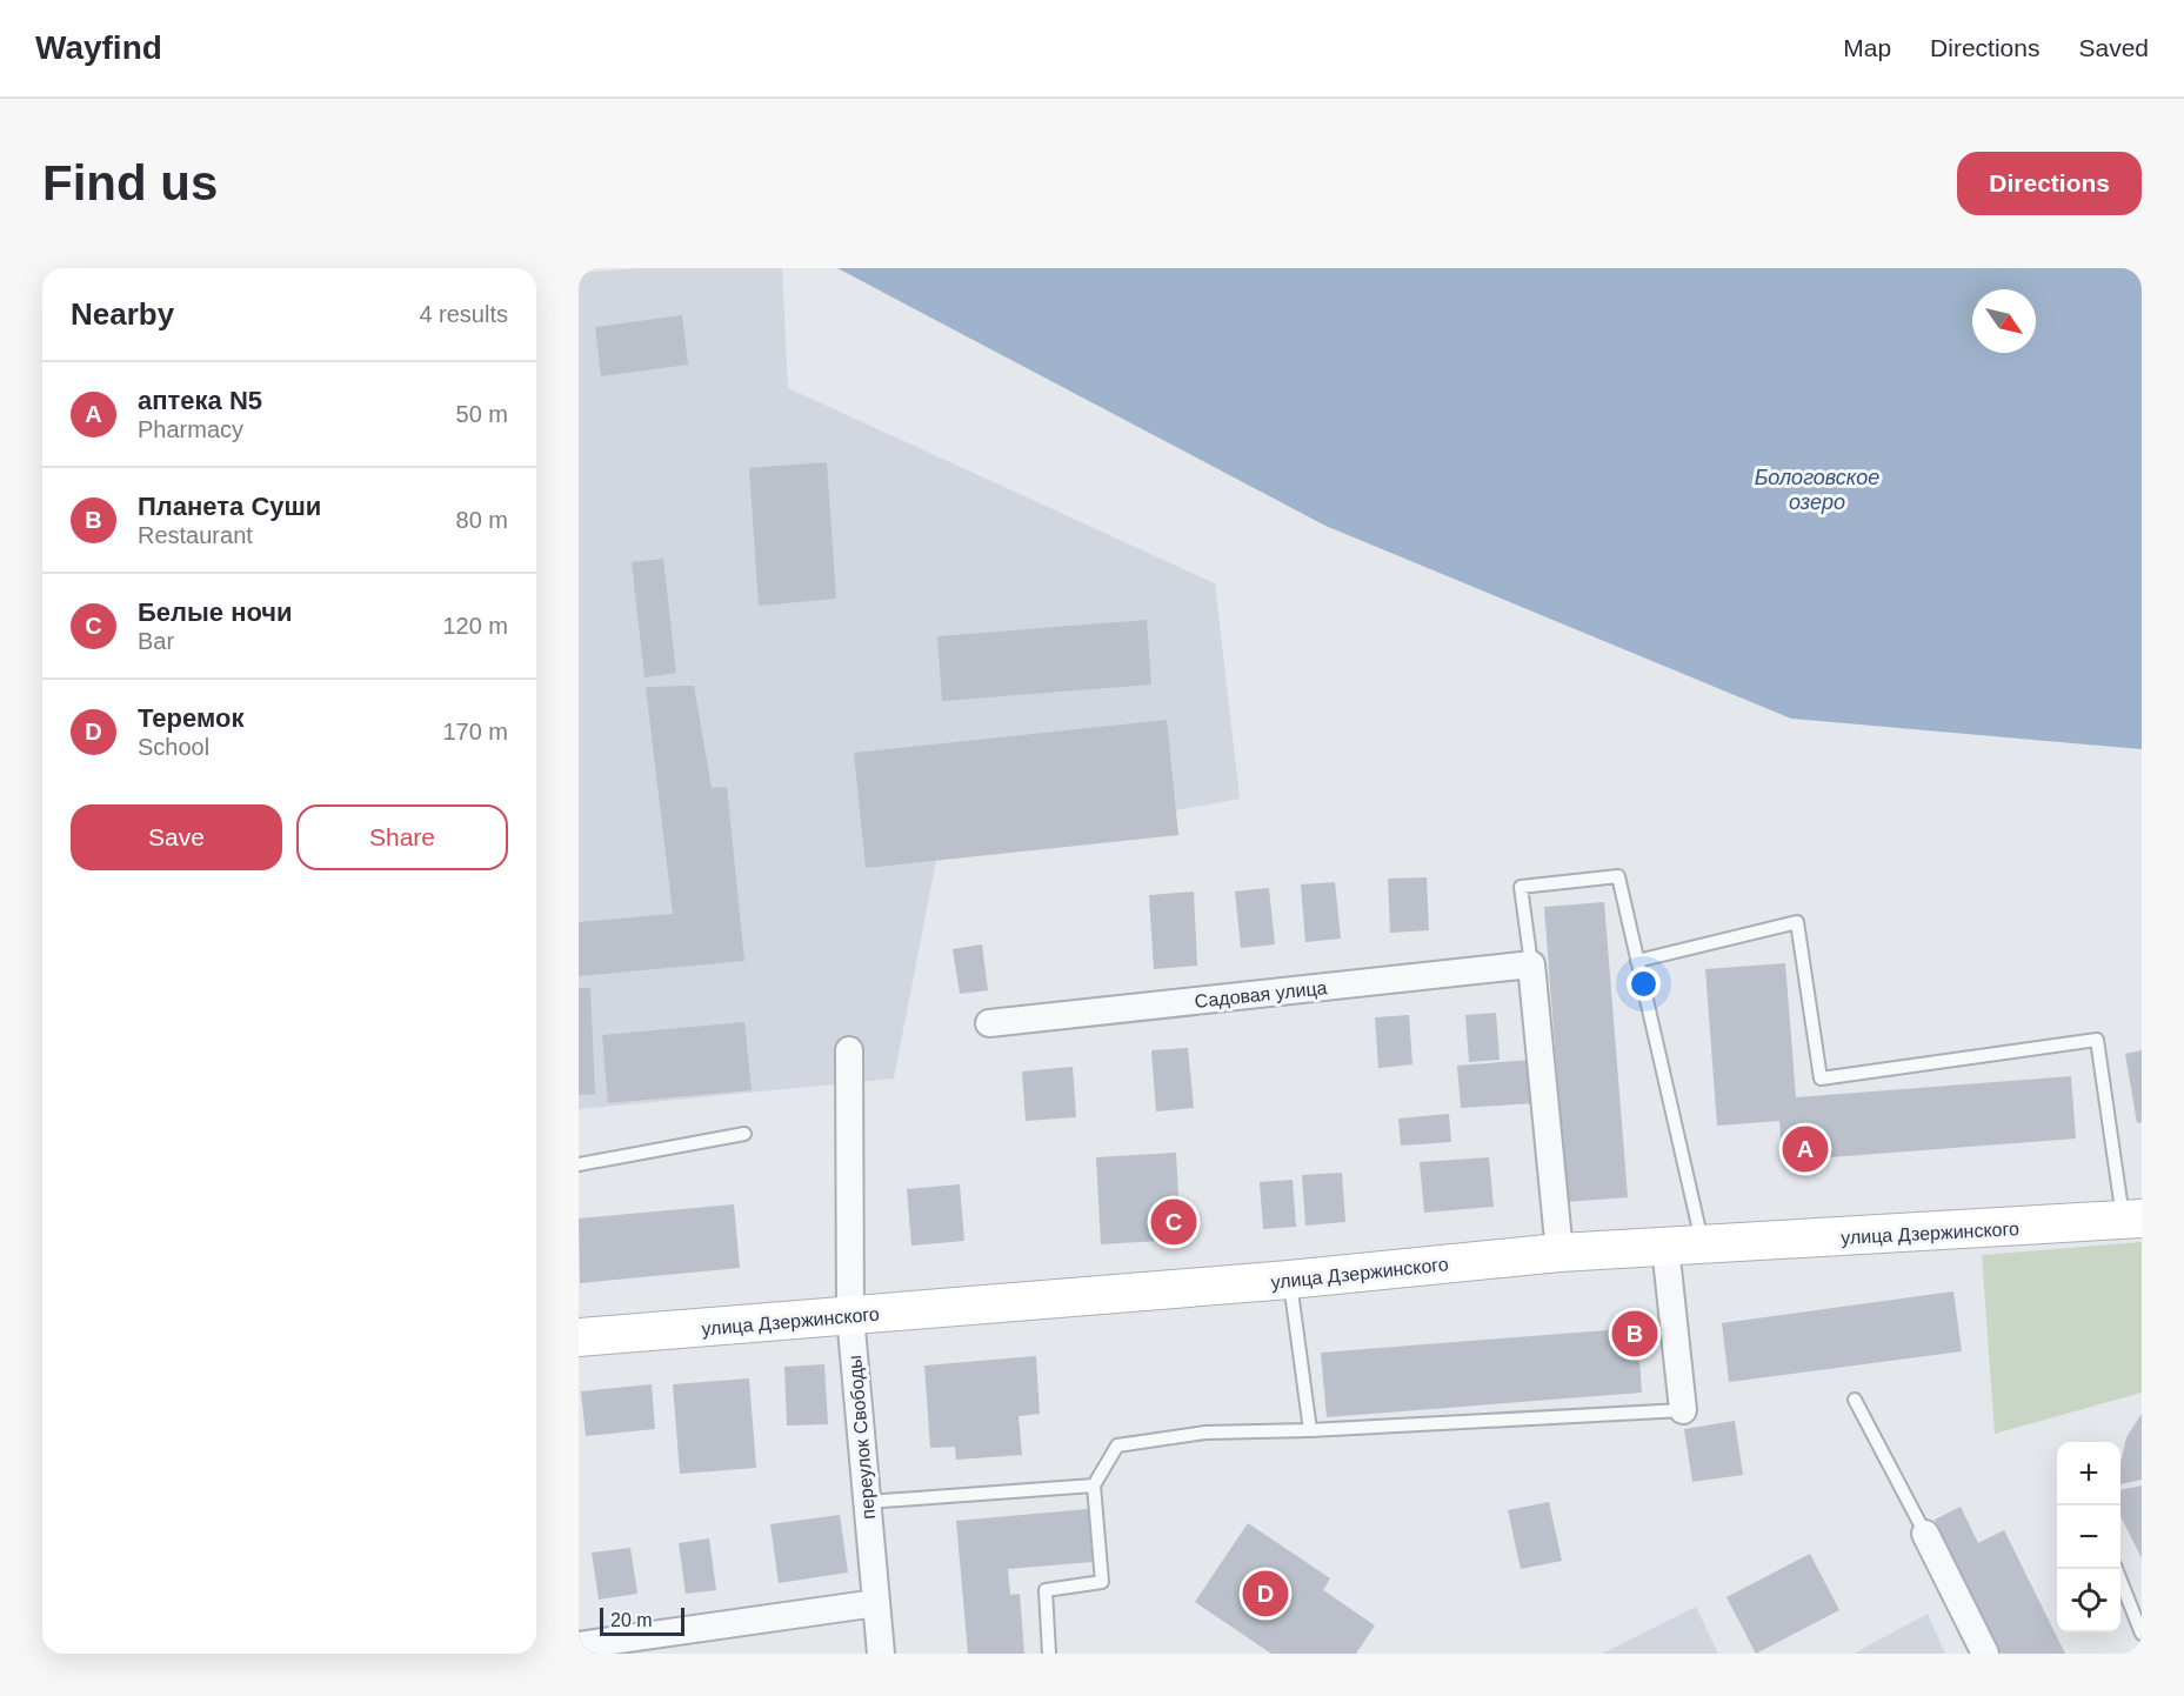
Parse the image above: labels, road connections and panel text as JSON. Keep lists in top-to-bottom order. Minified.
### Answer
{"streets":{"main road":["улица Дзержинского"],"street":["Садовая улица","переулок Свободы"]},"crossings":[["улица Дзержинского","переулок Свободы"]],"water":["Бологовское озеро"],"scale_bar":"20 m","north":"bottom right","page":{"header":"Wayfind","nav":["Map","Directions","Saved"],"buttons":["Directions",["Save","Share"]],"title":"Find us","heading":["Nearby","4 results"],"list":[{"mark":"A","name":"аптека N5","note":"Pharmacy","value":"50 m"},{"mark":"B","name":"Планета Суши","note":"Restaurant","value":"80 m"},{"mark":"C","name":"Белые ночи","note":"Bar","value":"120 m"},{"mark":"D","name":"Теремок","note":"School","value":"170 m"}],"pins":["A","C","B","D"],"map_buttons":["+","−"],"scale":"20 m"}}
